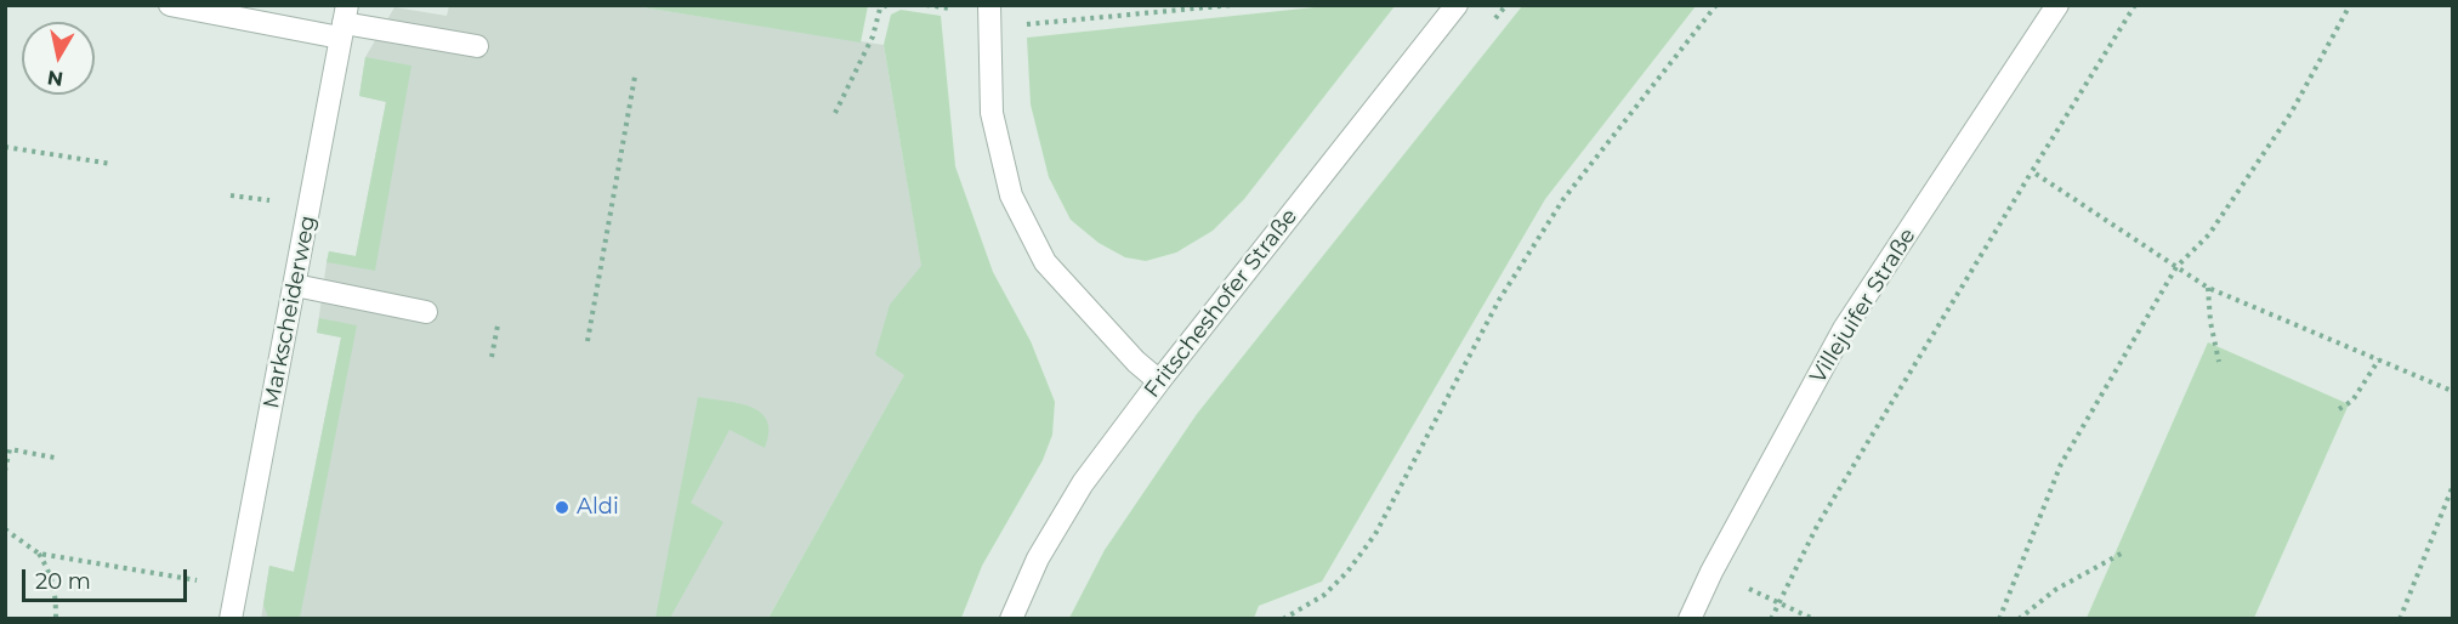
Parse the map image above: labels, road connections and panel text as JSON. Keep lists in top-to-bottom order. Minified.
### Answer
{"streets":{"street":["Fritscheshofer Straße","Villejuifer Straße","Markscheiderweg"]},"places":["Aldi"],"scale_bar":"20 m","north":"bottom"}
